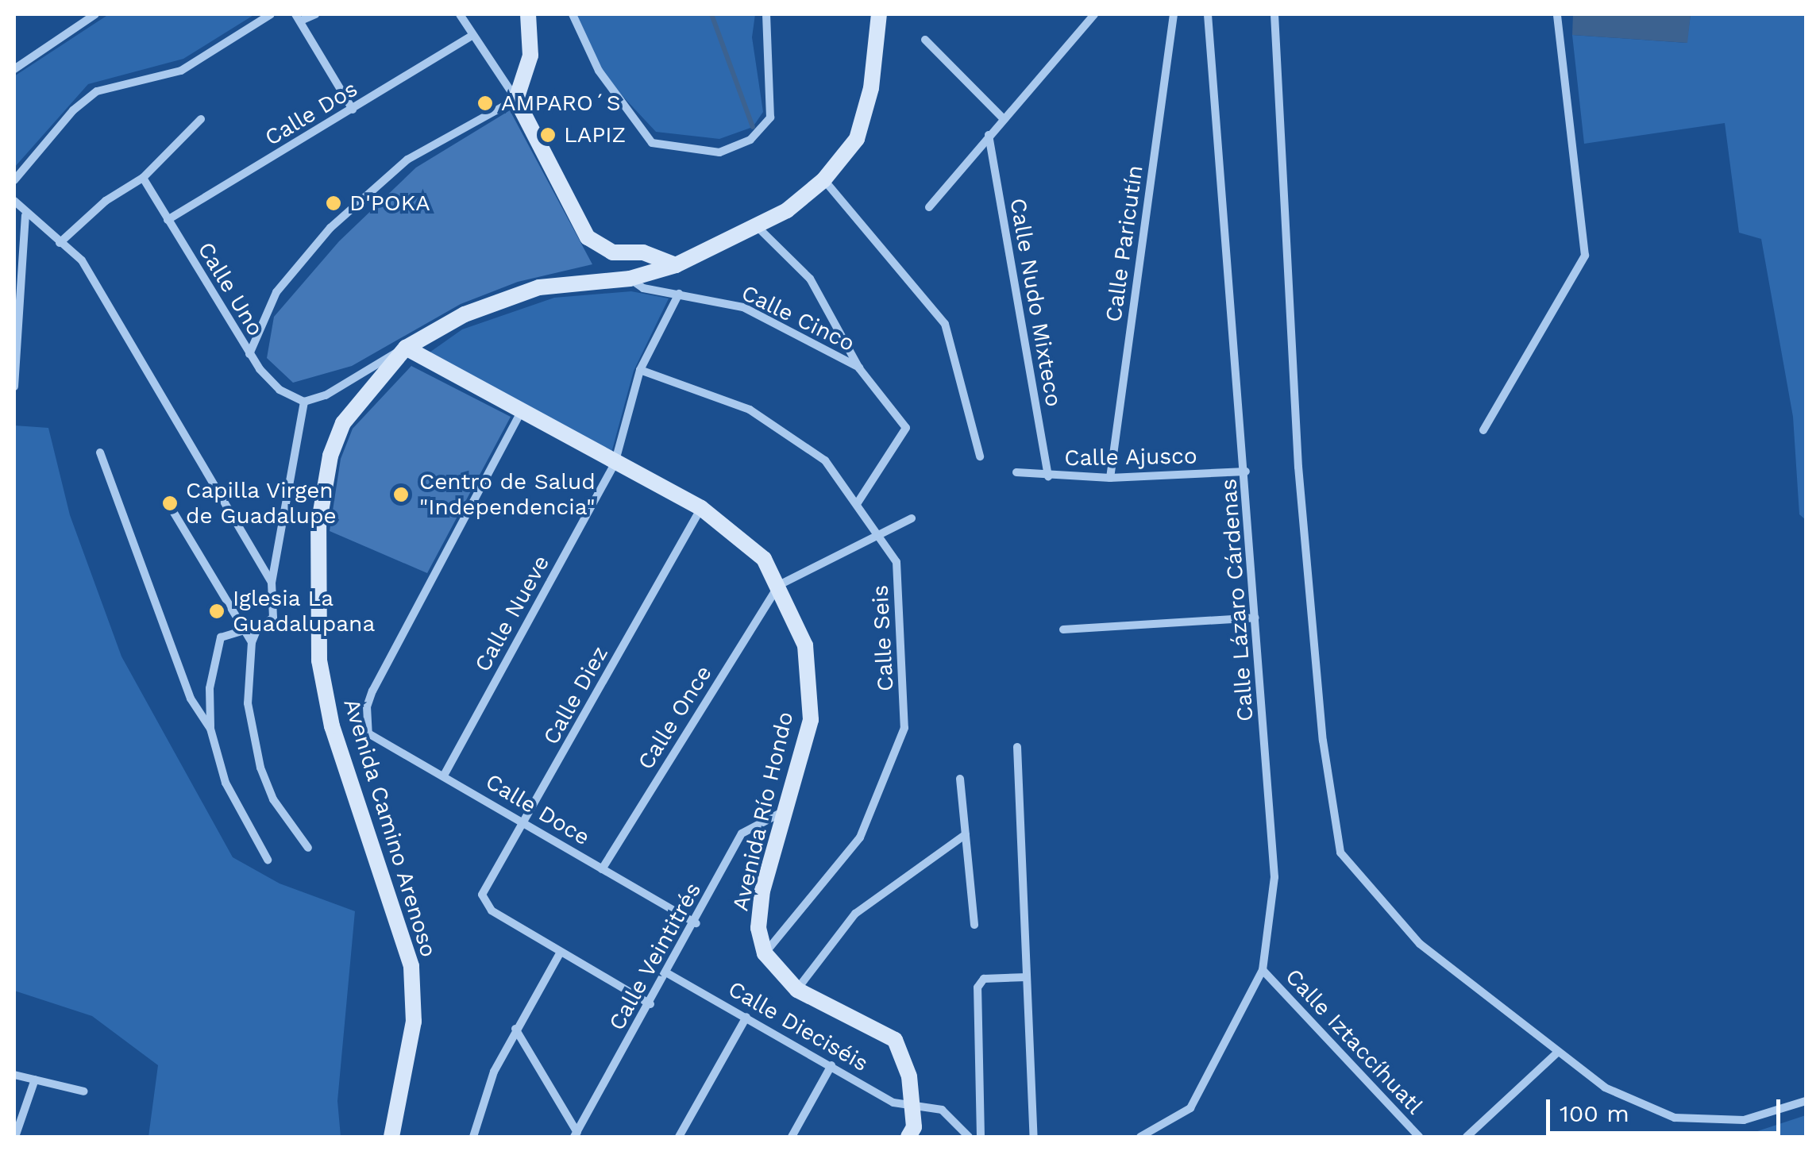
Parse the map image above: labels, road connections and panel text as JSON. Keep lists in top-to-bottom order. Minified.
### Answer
{"streets":{"main road":["Avenida Río Hondo","Avenida Camino Arenoso"],"street":["Calle Dos","Calle Paricutín","Calle Uno","Calle Nudo Mixteco","Calle Cinco","Calle Ajusco","Calle Lázaro Cárdenas","Calle Nueve","Calle Seis","Calle Diez","Calle Once","Calle Doce","Calle Veintitrés","Calle Dieciséis","Calle Iztaccíhuatl"]},"crossings":[["Calle Dos","Calle Uno"],["Calle Paricutín","Calle Ajusco"],["Calle Nudo Mixteco","Calle Ajusco"],["Calle Cinco","Calle Nueve"],["Calle Cinco","Avenida Camino Arenoso"],["Calle Ajusco","Calle Lázaro Cárdenas"],["Calle Lázaro Cárdenas","Calle Iztaccíhuatl"],["Calle Nueve","Calle Seis"],["Calle Nueve","Calle Doce"],["Calle Nueve","Avenida Río Hondo"],["Calle Seis","Avenida Río Hondo"],["Calle Diez","Calle Doce"],["Calle Diez","Avenida Río Hondo"],["Calle Once","Calle Doce"],["Calle Once","Avenida Río Hondo"],["Calle Doce","Avenida Río Hondo"],["Calle Doce","Calle Veintitrés"],["Avenida Río Hondo","Avenida Camino Arenoso"],["Avenida Río Hondo","Calle Veintitrés"],["Calle Veintitrés","Calle Dieciséis"]],"places":["AMPARO´S","LAPIZ","D'POKA","Centro de Salud \"Independencia\"","Capilla Virgen de Guadalupe","Iglesia La Guadalupana"],"scale_bar":"100 m"}
